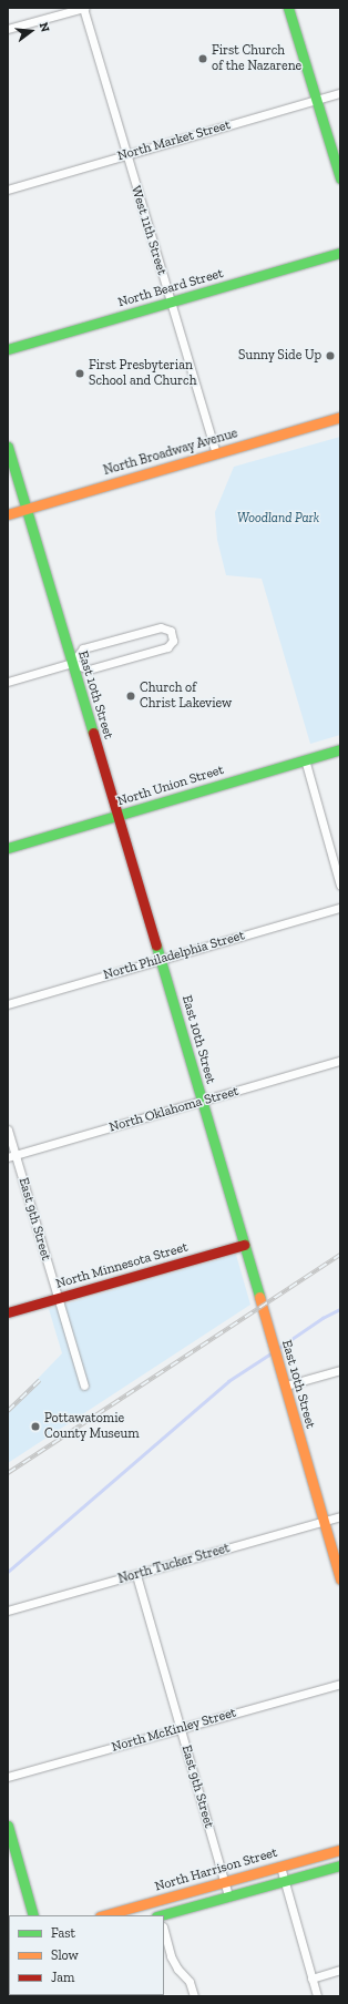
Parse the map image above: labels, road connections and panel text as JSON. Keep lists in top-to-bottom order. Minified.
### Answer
{"streets":{"street":["North Market Street","West 11th Street","North Beard Street","North Broadway Avenue","East 10th Street","North Union Street","North Philadelphia Street","North Oklahoma Street","East 9th Street","North Minnesota Street","North Tucker Street","North McKinley Street","North Harrison Street"]},"crossings":[["North Market Street","West 11th Street"],["West 11th Street","North Beard Street"],["West 11th Street","North Broadway Avenue"],["North Broadway Avenue","East 10th Street"],["East 10th Street","North Union Street"],["East 10th Street","North Philadelphia Street"],["East 10th Street","North Oklahoma Street"],["East 10th Street","North Minnesota Street"],["East 10th Street","North Tucker Street"],["North Oklahoma Street","East 9th Street"],["East 9th Street","North Minnesota Street"],["East 9th Street","North Tucker Street"],["East 9th Street","North McKinley Street"],["East 9th Street","North Harrison Street"]],"parks":["Woodland Park"],"places":["First Church of the Nazarene","Sunny Side Up","First Presbyterian School and Church","Church of Christ Lakeview","Pottawatomie County Museum"],"legend":["Fast","Slow","Jam"],"north":"right"}
